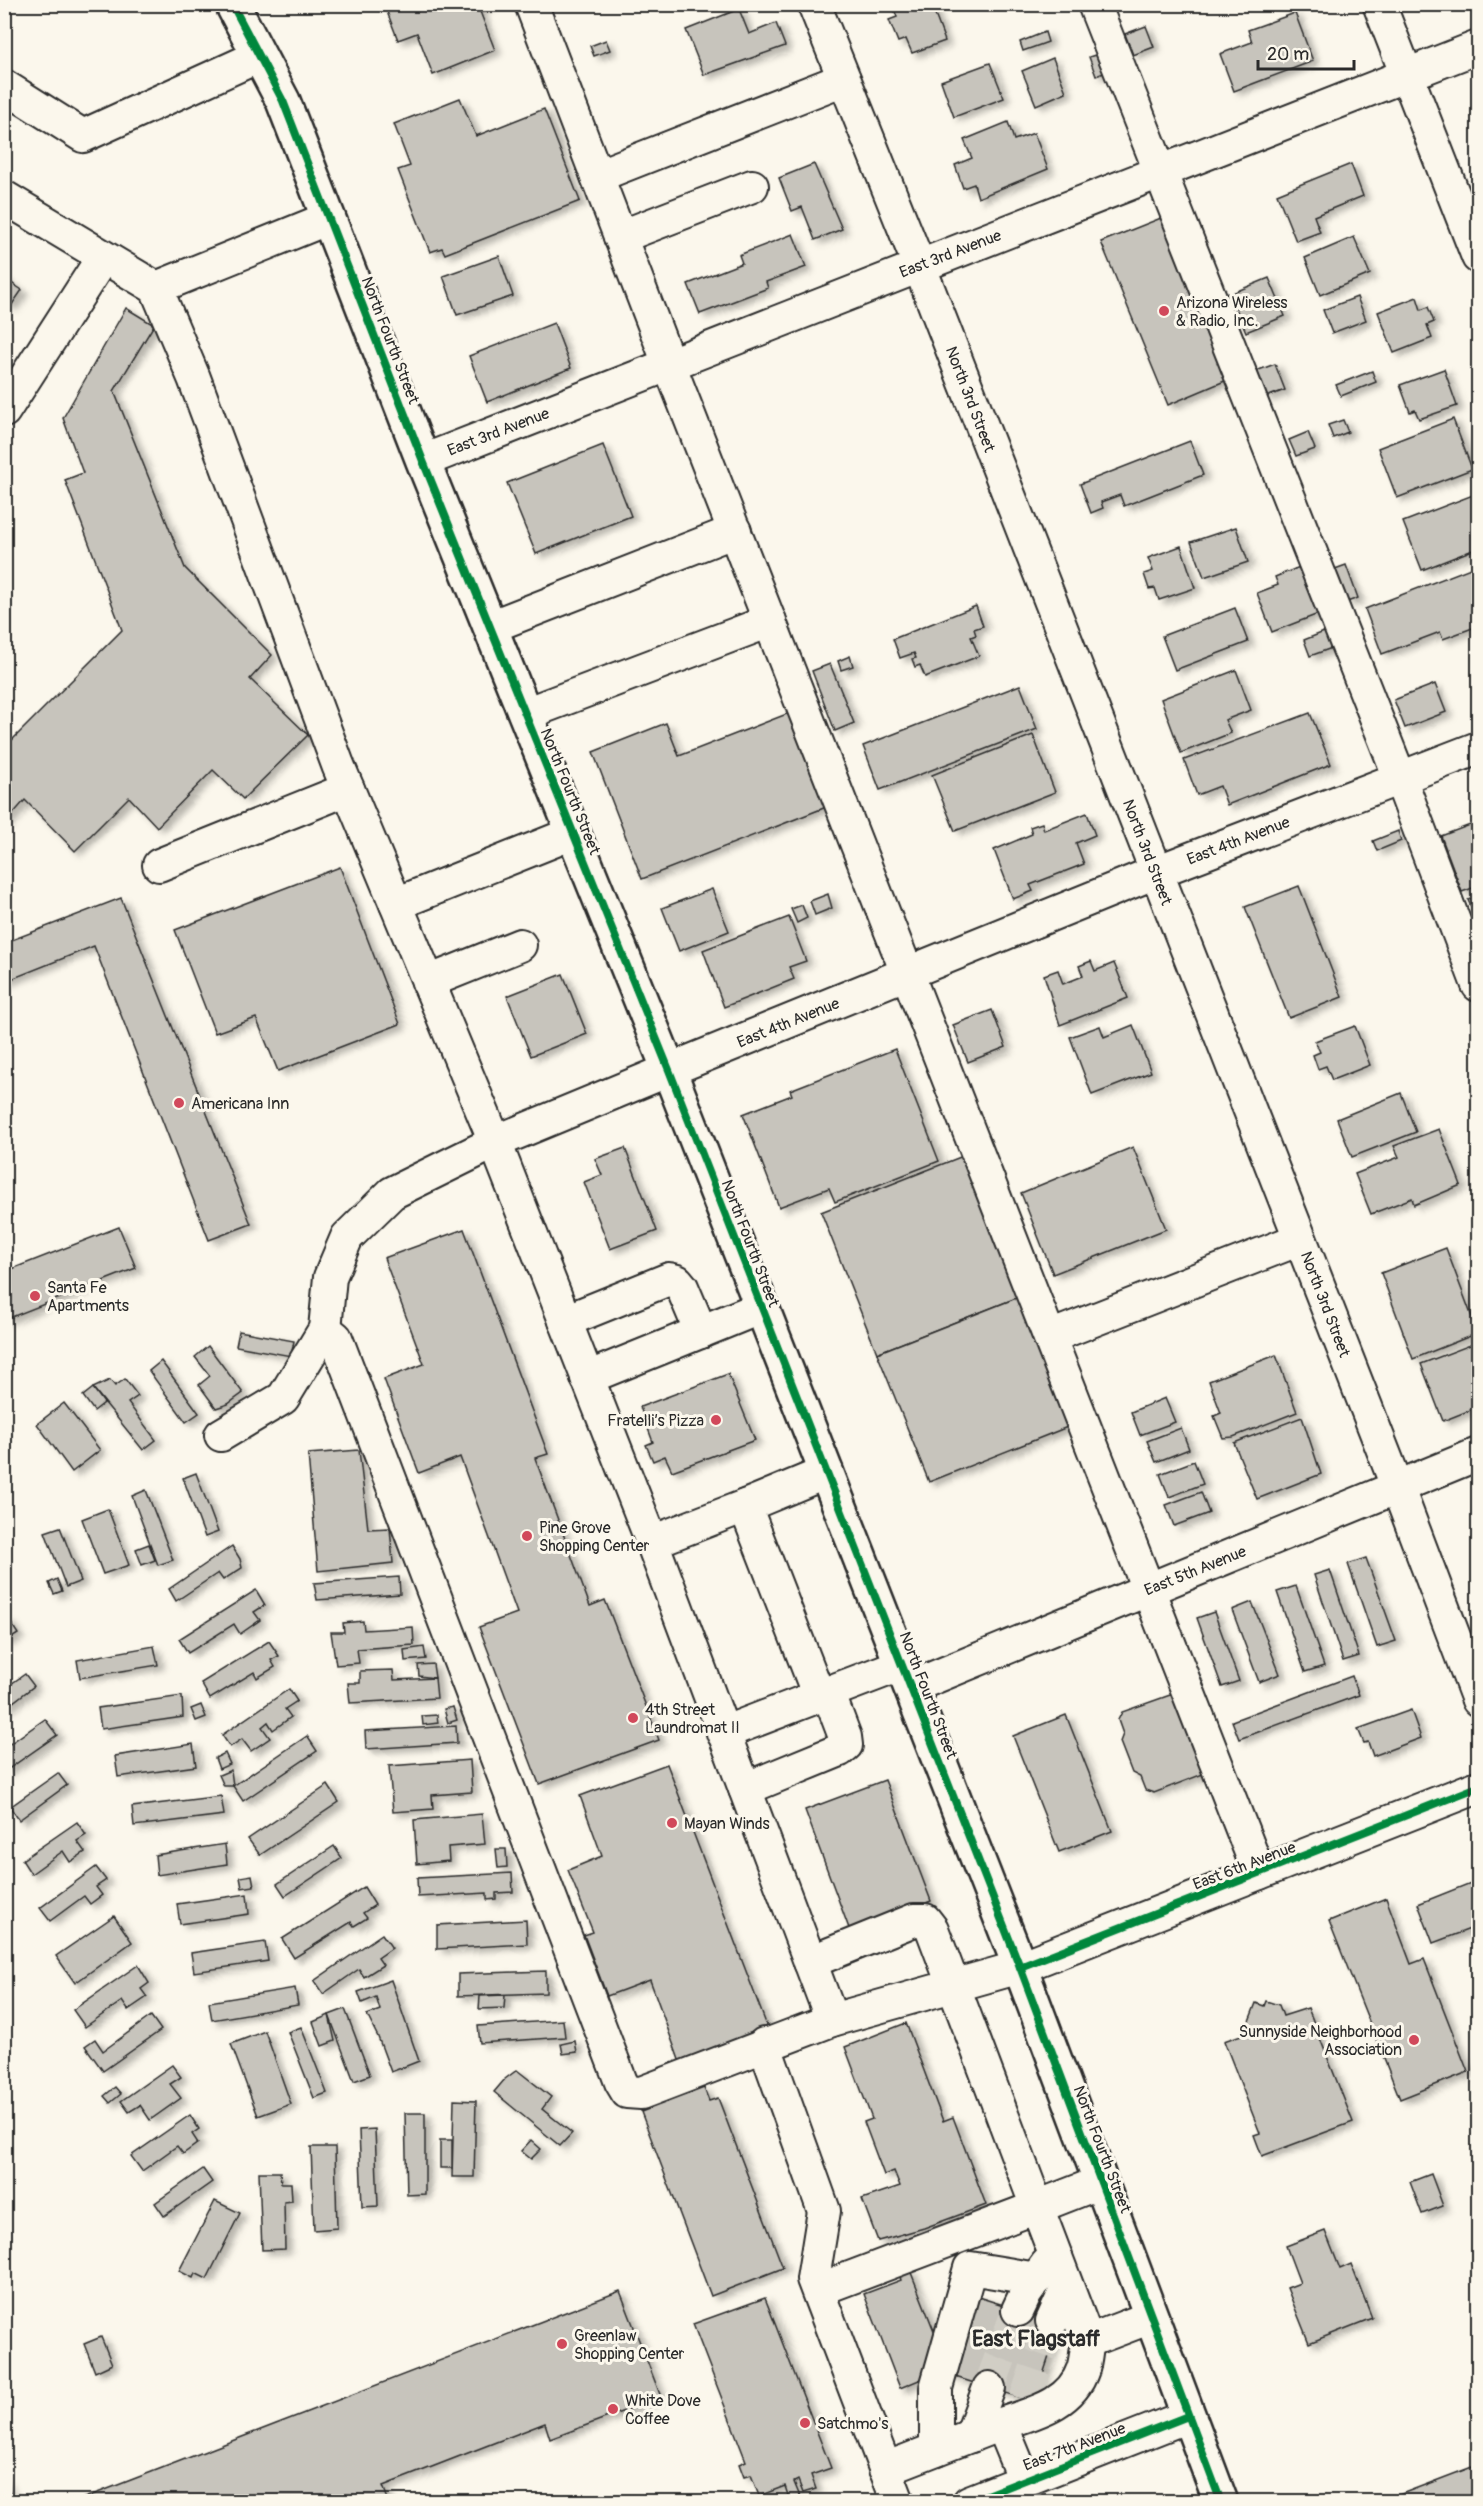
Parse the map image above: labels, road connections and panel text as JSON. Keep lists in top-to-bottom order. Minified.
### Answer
{"streets":{"main road":["North Fourth Street"],"street":["East 3rd Avenue","North 3rd Street","East 4th Avenue","East 5th Avenue","East 6th Avenue","East 7th Avenue"]},"crossings":[["East 3rd Avenue","North Fourth Street"],["East 3rd Avenue","North 3rd Street"],["North Fourth Street","East 4th Avenue"],["North Fourth Street","East 5th Avenue"],["North Fourth Street","East 6th Avenue"],["North Fourth Street","East 7th Avenue"],["North 3rd Street","East 4th Avenue"],["North 3rd Street","East 5th Avenue"],["East 4th Avenue","East 6th Avenue"]],"districts":["East Flagstaff"],"places":["Arizona Wireless & Radio, Inc.","Americana Inn","Santa Fe Apartments","Fratelli’s Pizza","Pine Grove Shopping Center","4th Street Laundromat II","Mayan Winds","Sunnyside Neighborhood Association","Greenlaw Shopping Center","White Dove Coffee","Satchmo's"],"scale_bar":"20 m"}
